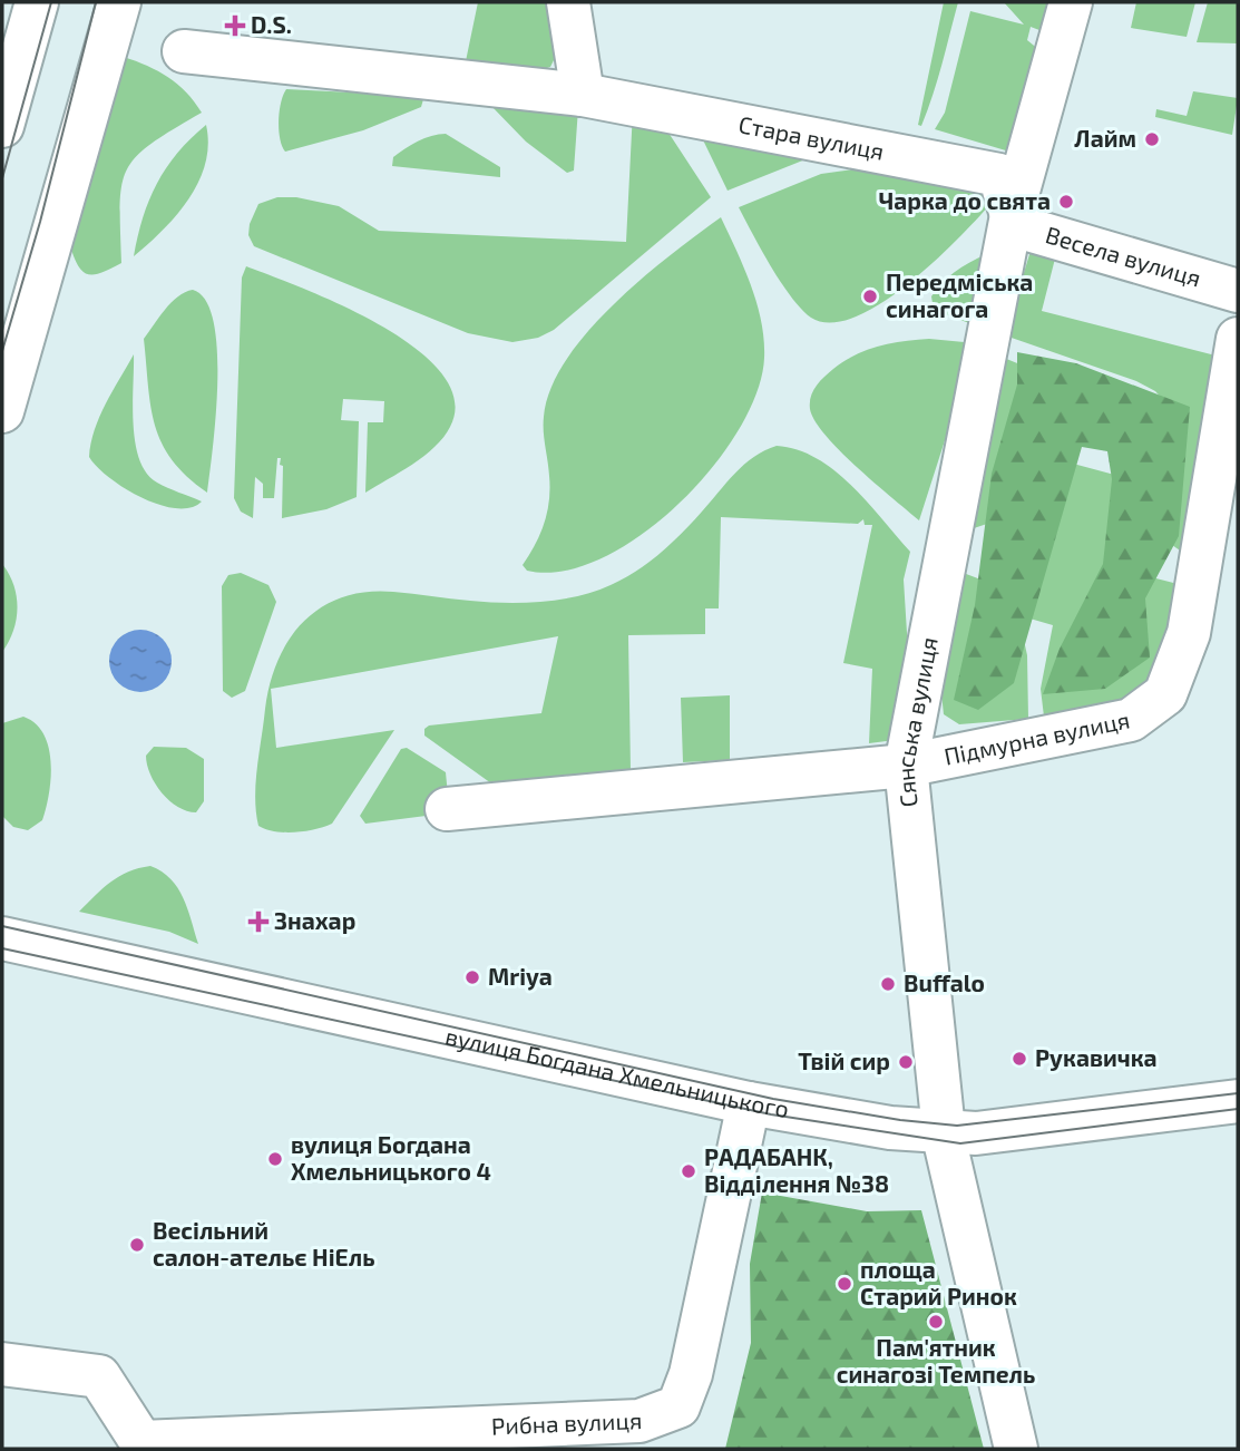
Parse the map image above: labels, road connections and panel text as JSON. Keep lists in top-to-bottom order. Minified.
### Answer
{"streets":{"street":["Стара вулиця","Весела вулиця","Сянська вулиця","Підмурна вулиця","вулиця Богдана Хмельницького","Рибна вулиця"]},"crossings":[["Стара вулиця","Весела вулиця"],["Стара вулиця","Сянська вулиця"],["Весела вулиця","Сянська вулиця"],["Сянська вулиця","Підмурна вулиця"],["Сянська вулиця","вулиця Богдана Хмельницького"],["вулиця Богдана Хмельницького","Рибна вулиця"]],"places":{"health":["D.S.","Знахар"],"other":["Лайм","Чарка до свята","Передміська синагога","Mriya","Buffalo","Рукавичка","Твій сир","вулиця Богдана Хмельницького 4","РАДАБАНК, Відділення №38","Весільний салон-ательє НіЕль","площа Старий Ринок","Пам'ятник синагозі Темпель"]}}
